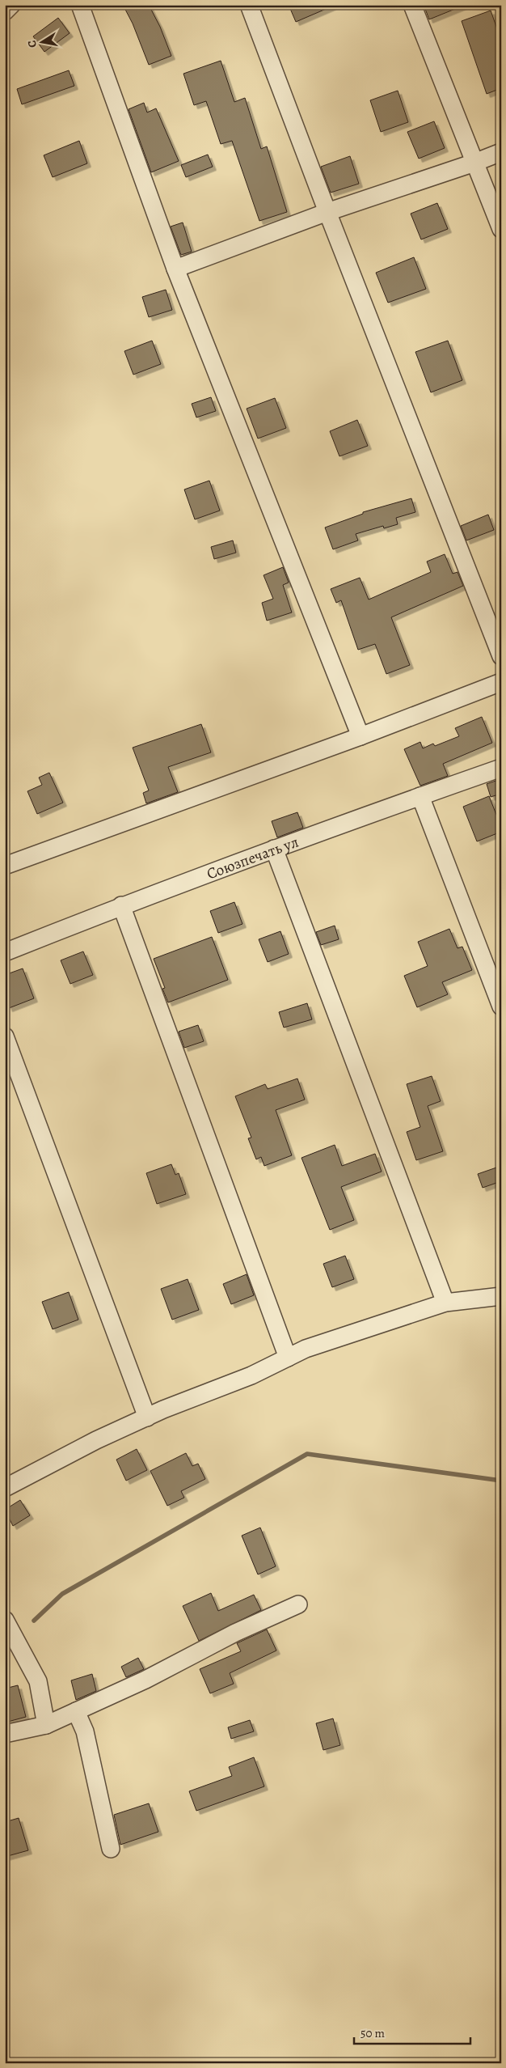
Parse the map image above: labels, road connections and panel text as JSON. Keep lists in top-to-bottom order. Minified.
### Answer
{"streets":{"street":["Союзпечать ул"]},"scale_bar":"50 m","north":"left"}
